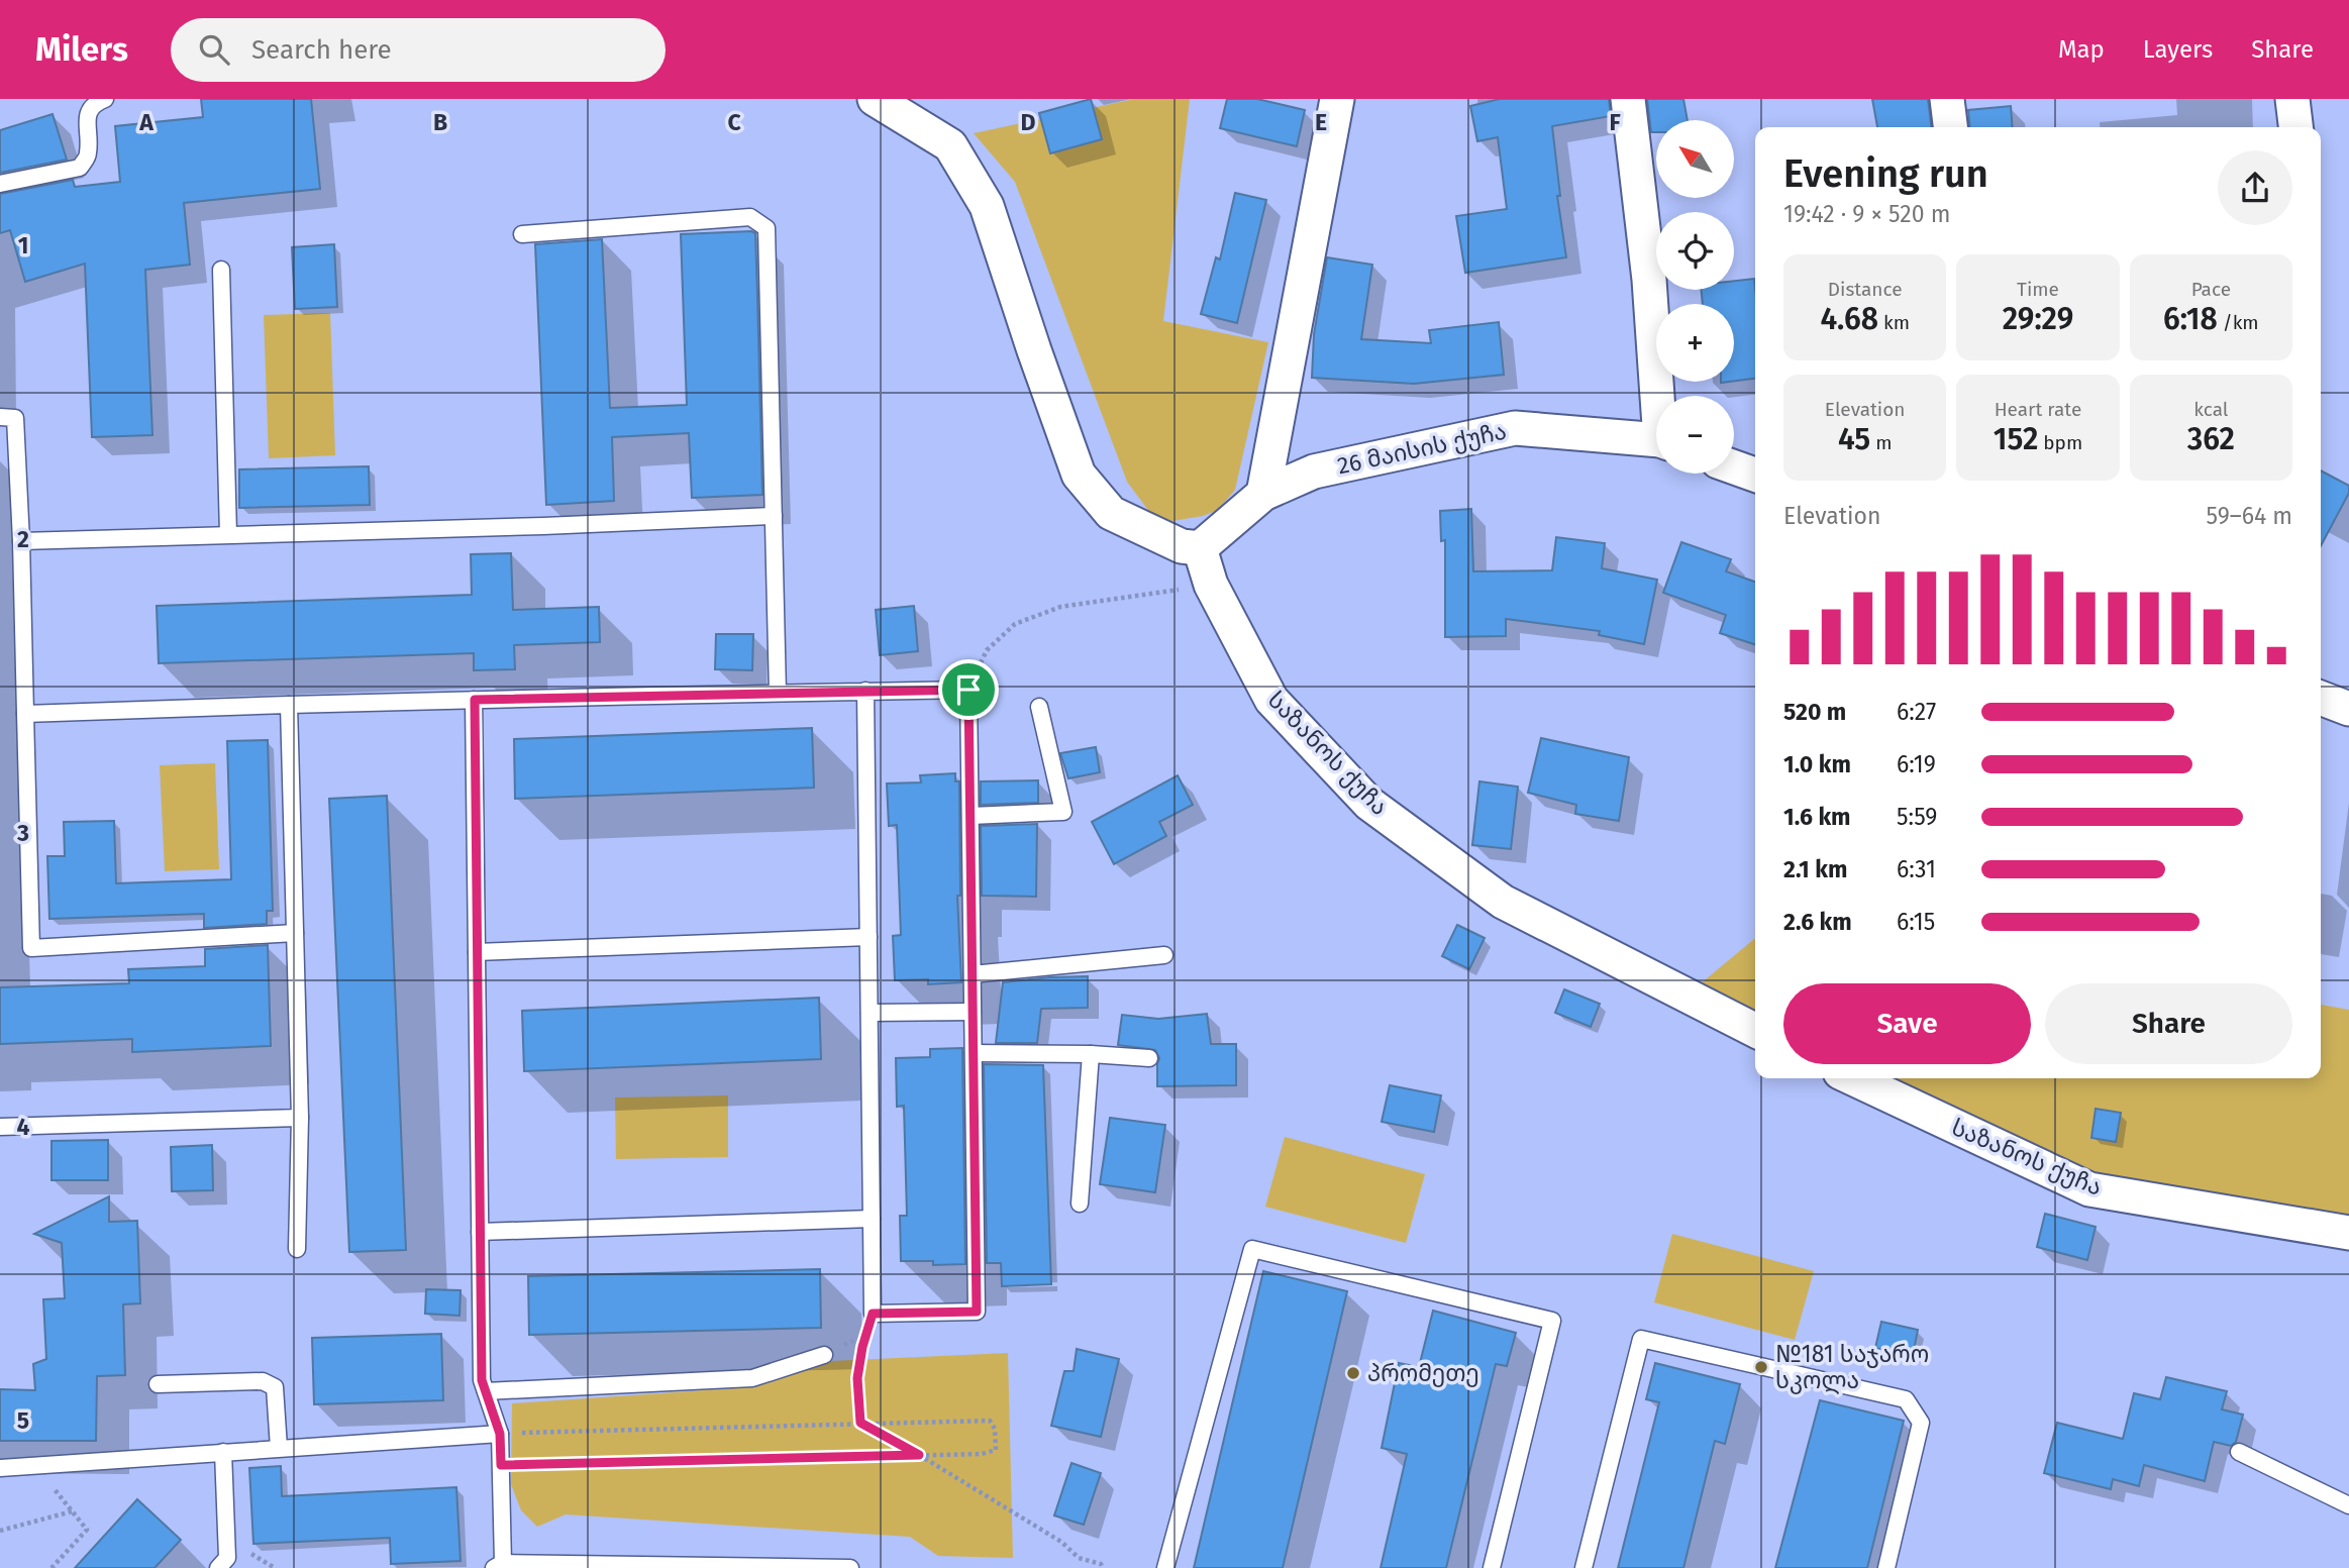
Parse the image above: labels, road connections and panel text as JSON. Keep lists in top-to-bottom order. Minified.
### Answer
{"streets":{"street":["26 მაისის ქუჩა","საზანოს ქუჩა"]},"places":["№181 საჯარო სკოლა","პრომეთე"],"north":"top left","page":{"header":"Milers","search":"Search here","nav":["Map","Layers","Share"],"map_buttons":["+","−"],"heading":["Evening run","19:42 · 9 × 520 m"],"stats":[["Distance","4.68 km"],["Time","29:29"],["Pace","6:18 /km"],["Elevation","45 m"],["Heart rate","152 bpm"],["kcal","362"]],"chart":["Elevation","59–64 m"],"list":[{"name":"520 m","note":"6:27"},{"name":"1.0 km","note":"6:19"},{"name":"1.6 km","note":"5:59"},{"name":"2.1 km","note":"6:31"},{"name":"2.6 km","note":"6:15"}],"buttons":["Save","Share"]},"grid":{"columns":["A","B","C","D","E","F"],"rows":["1","2","3","4","5"]}}
